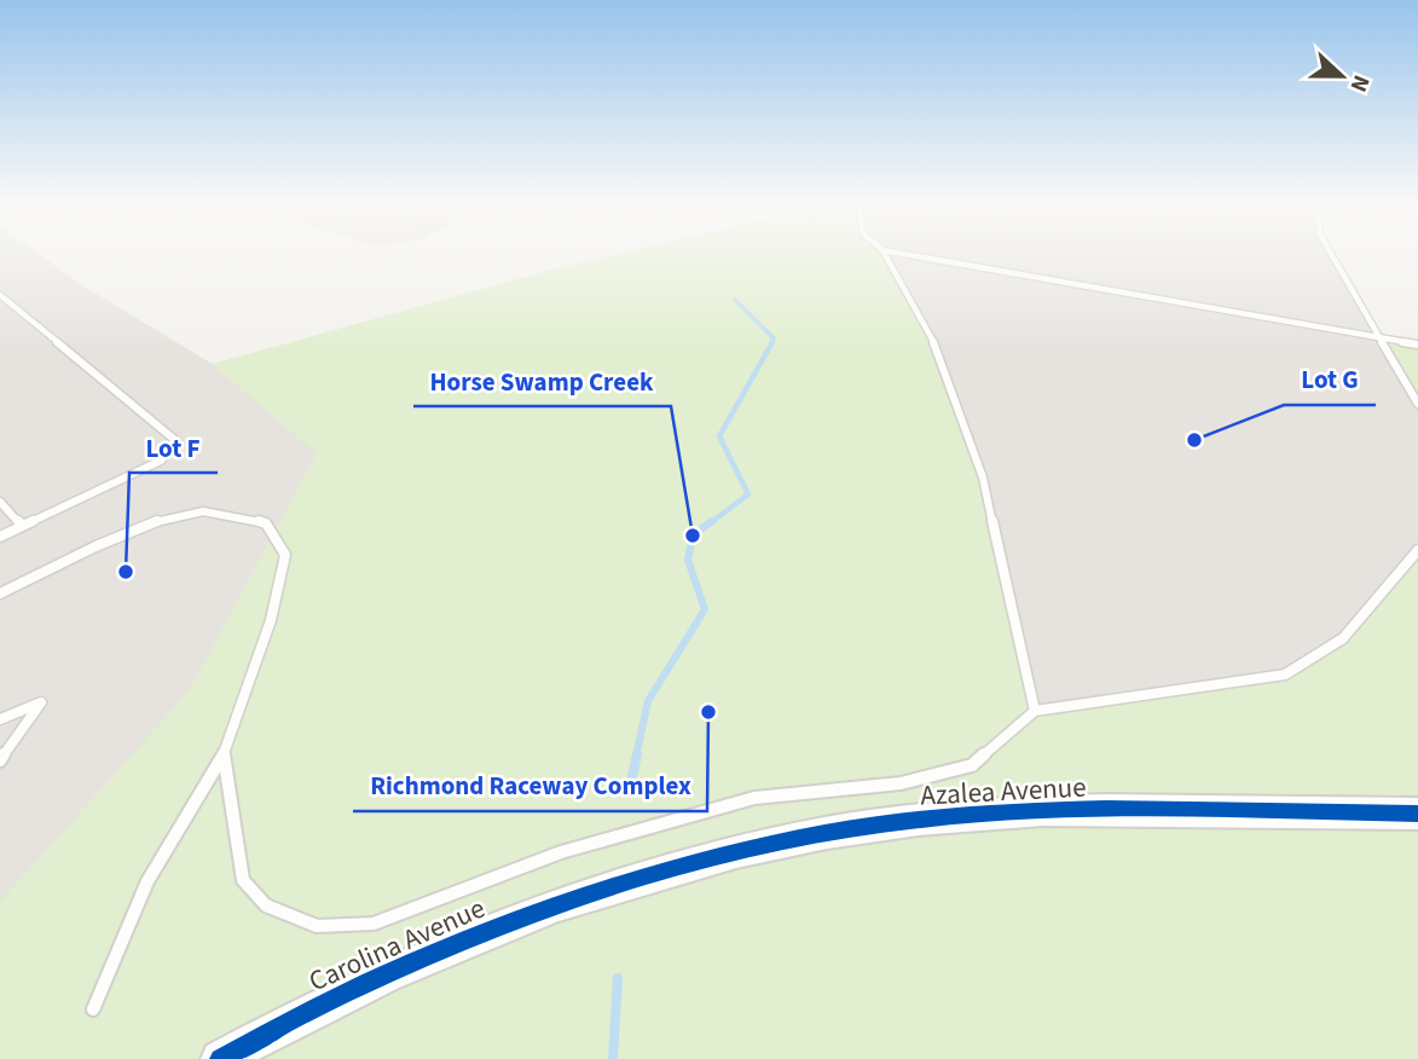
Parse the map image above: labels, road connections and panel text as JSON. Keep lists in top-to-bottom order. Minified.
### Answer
{"streets":{"street":["Azalea Avenue","Carolina Avenue"]},"crossings":[["Azalea Avenue","Carolina Avenue"]],"places":["Lot G","Horse Swamp Creek","Lot F","Richmond Raceway Complex"],"north":"right"}
